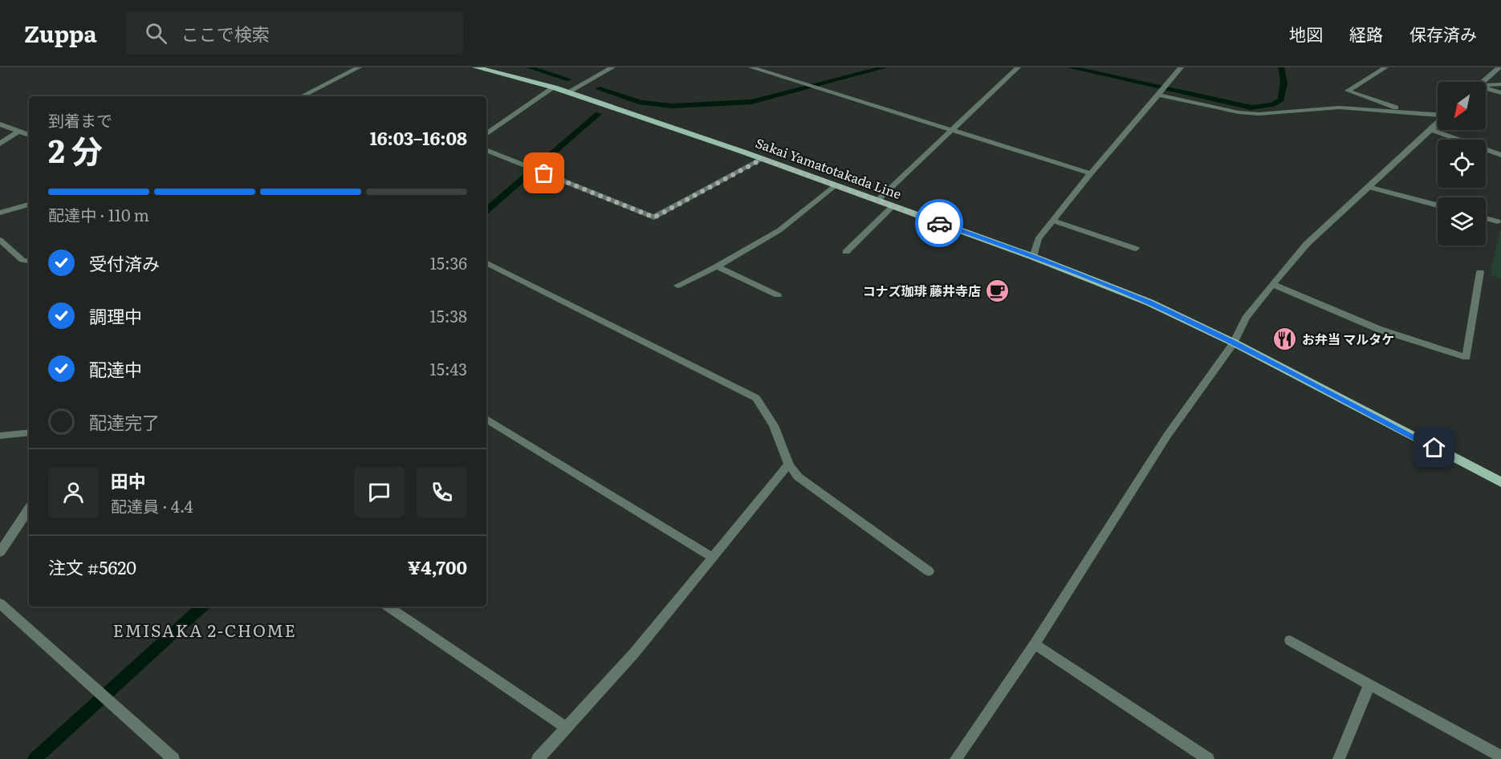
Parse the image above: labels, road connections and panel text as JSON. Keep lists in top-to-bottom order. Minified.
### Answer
{"streets":{"main road":["Sakai Yamatotakada Line"]},"districts":["EMISAKA 2-CHOME"],"places":{"cafe":["コナズ珈琲 藤井寺店"],"restaurant":["お弁当 マルタケ"]},"north":"bottom left","page":{"header":"Zuppa","search":"ここで検索","nav":["地図","経路","保存済み"],"heading":["2 分","到着まで","16:03–16:08"],"panel":["田中","配達員 · 4.4","注文 #5620","¥4,700"],"bar":"配達中 · 110 m","list":[["受付済み","15:36"],["調理中","15:38"],["配達中","15:43"],"配達完了"]}}
